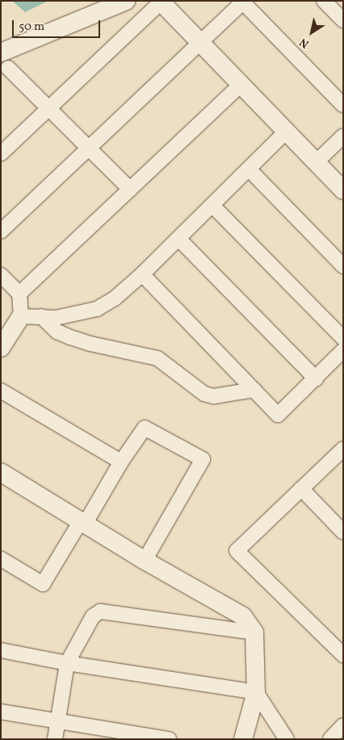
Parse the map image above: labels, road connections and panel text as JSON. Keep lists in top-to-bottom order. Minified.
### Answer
{"scale_bar":"50 m","north":"bottom left"}
